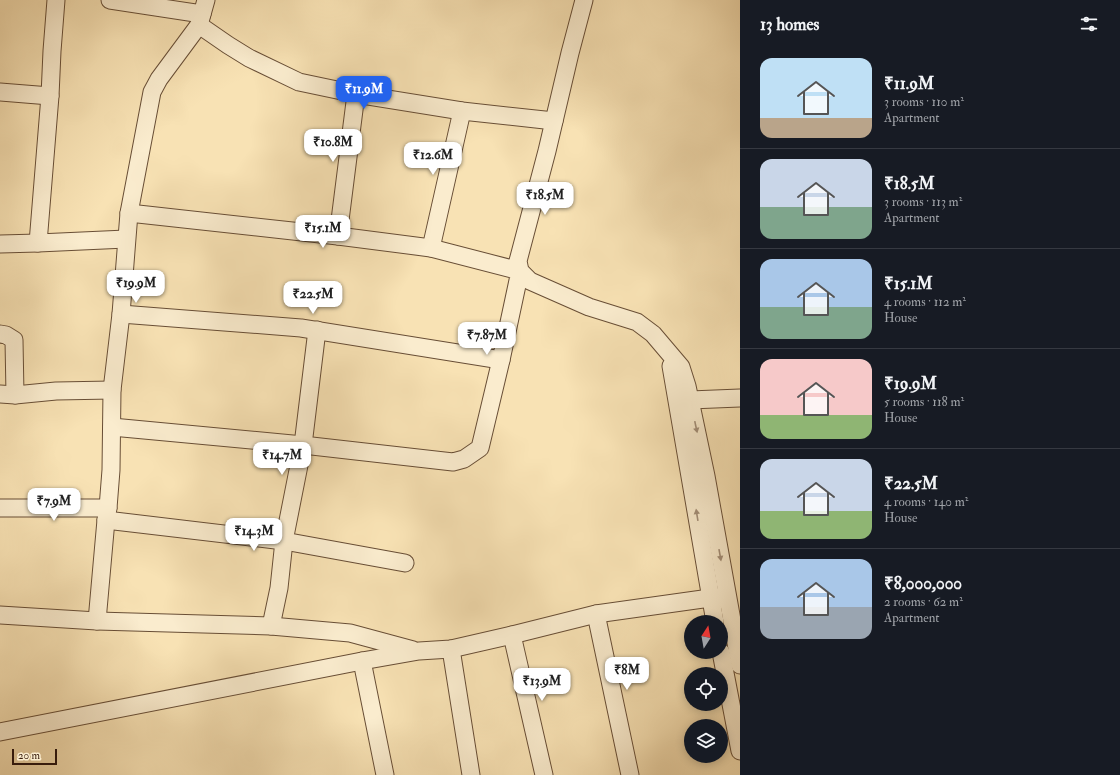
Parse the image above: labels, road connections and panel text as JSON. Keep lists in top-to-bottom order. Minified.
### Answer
{"scale_bar":"20 m","north":"top","page":{"heading":"13 homes","list":[{"name":"₹11.9M","note":"3 rooms · 110 m² · Apartment"},{"name":"₹18.5M","note":"3 rooms · 113 m² · Apartment"},{"name":"₹15.1M","note":"4 rooms · 112 m² · House"},{"name":"₹19.9M","note":"5 rooms · 118 m² · House"},{"name":"₹22.5M","note":"4 rooms · 140 m² · House"},{"name":"₹8,000,000","note":"2 rooms · 62 m² · Apartment"}],"price":["₹11.9M","₹10.8M","₹12.6M","₹18.5M","₹15.1M","₹19.9M","₹22.5M","₹7.87M","₹14.7M","₹7.9M","₹14.3M","₹8M","₹13.9M"],"scale":"20 m"}}
